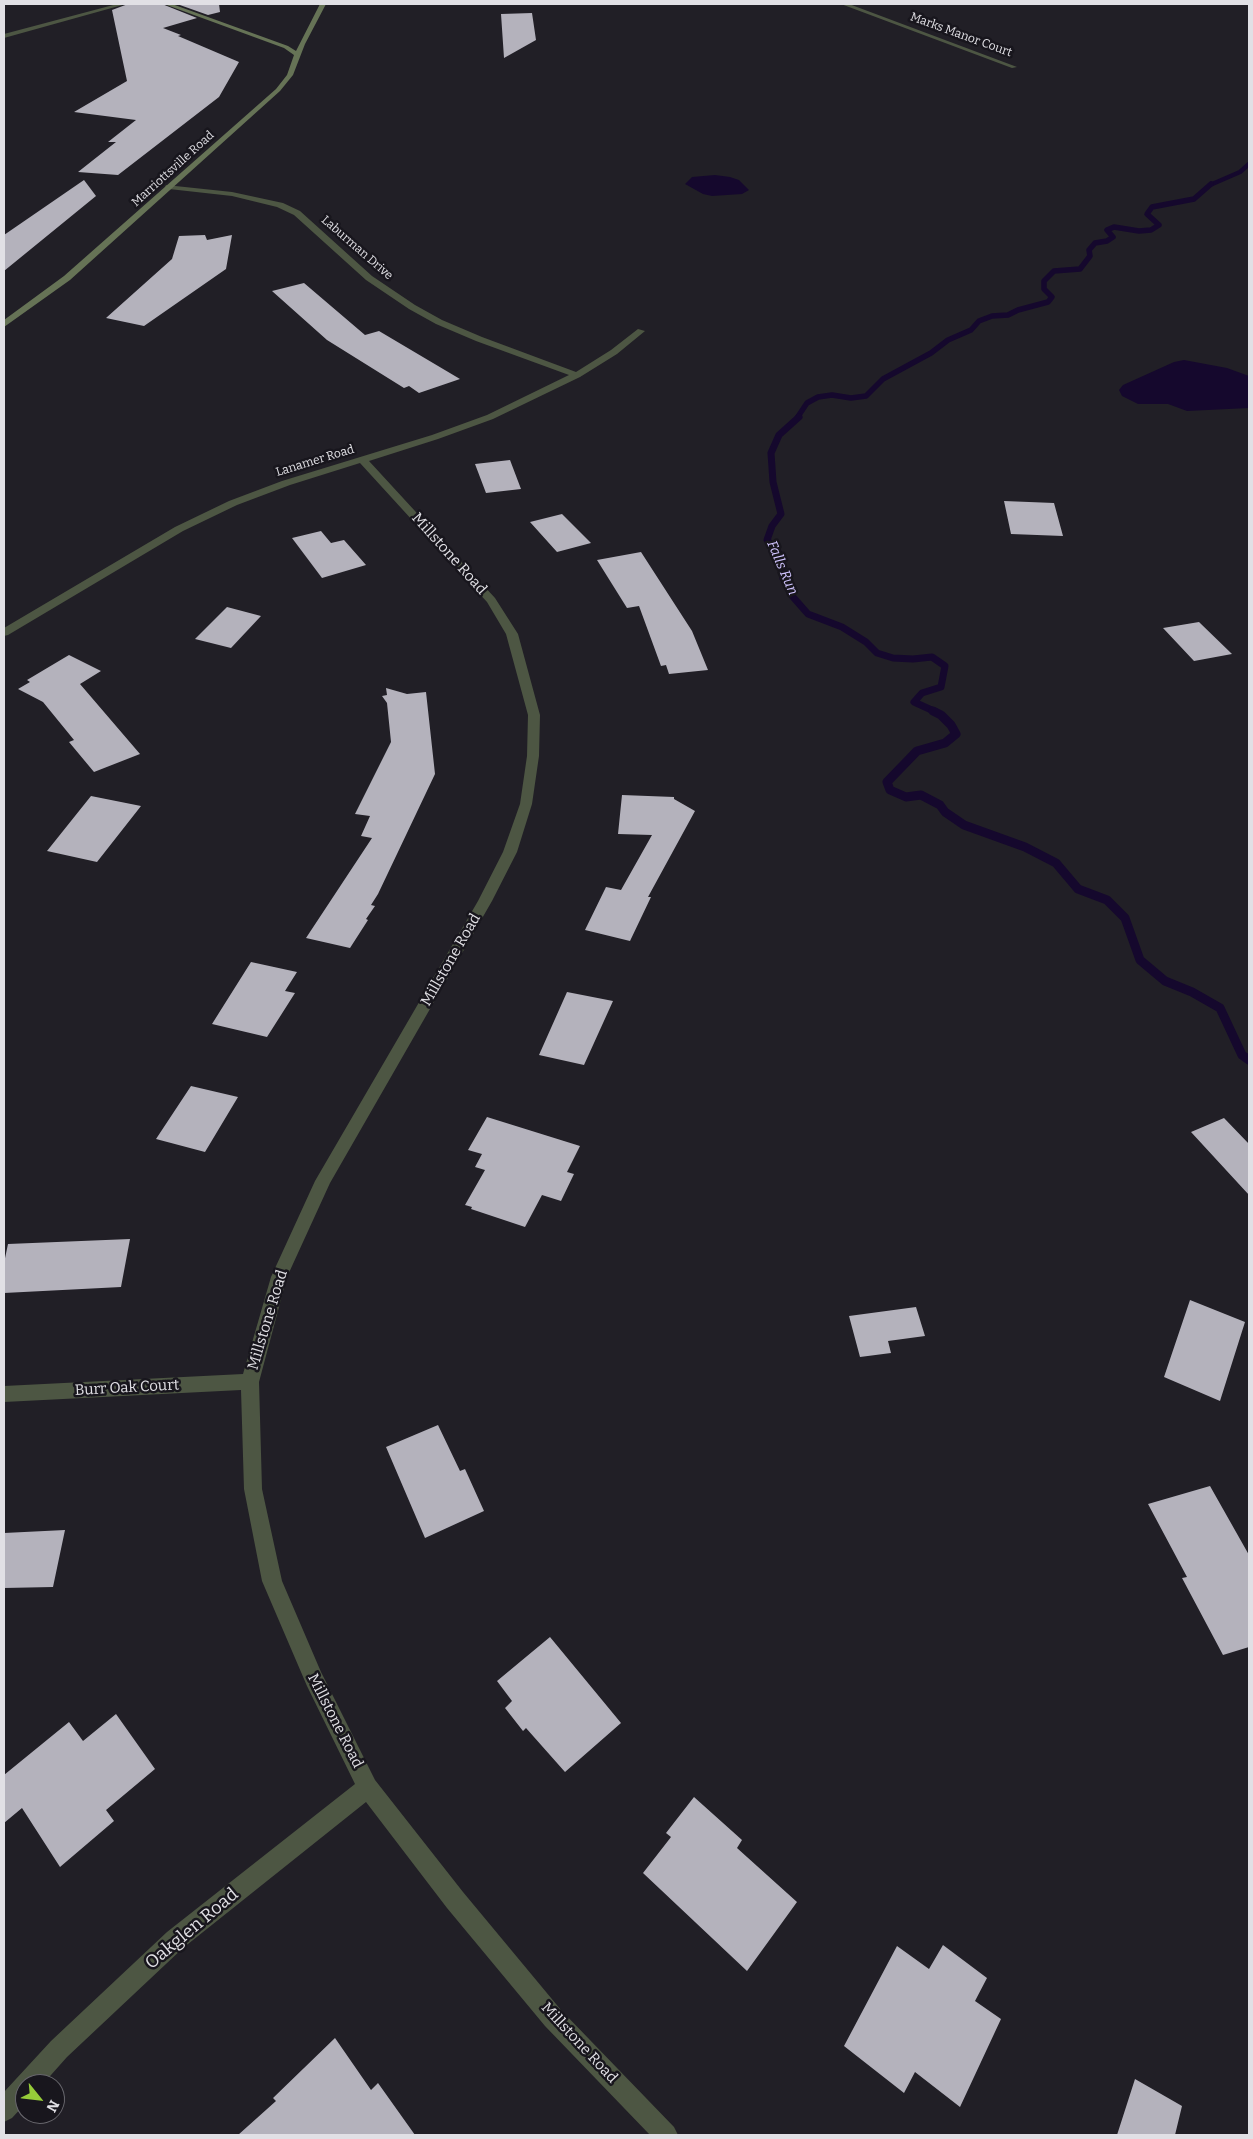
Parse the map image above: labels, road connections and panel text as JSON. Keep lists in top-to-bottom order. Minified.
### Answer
{"streets":{"main road":["Marriottsville Road"],"street":["Marks Manor Court","Laburman Drive","Lanamer Road","Millstone Road","Burr Oak Court","Oakglen Road"]},"crossings":[["Marriottsville Road","Laburman Drive"],["Laburman Drive","Lanamer Road"],["Lanamer Road","Millstone Road"],["Millstone Road","Burr Oak Court"],["Millstone Road","Oakglen Road"]],"water":["Falls Run"],"north":"bottom right"}
